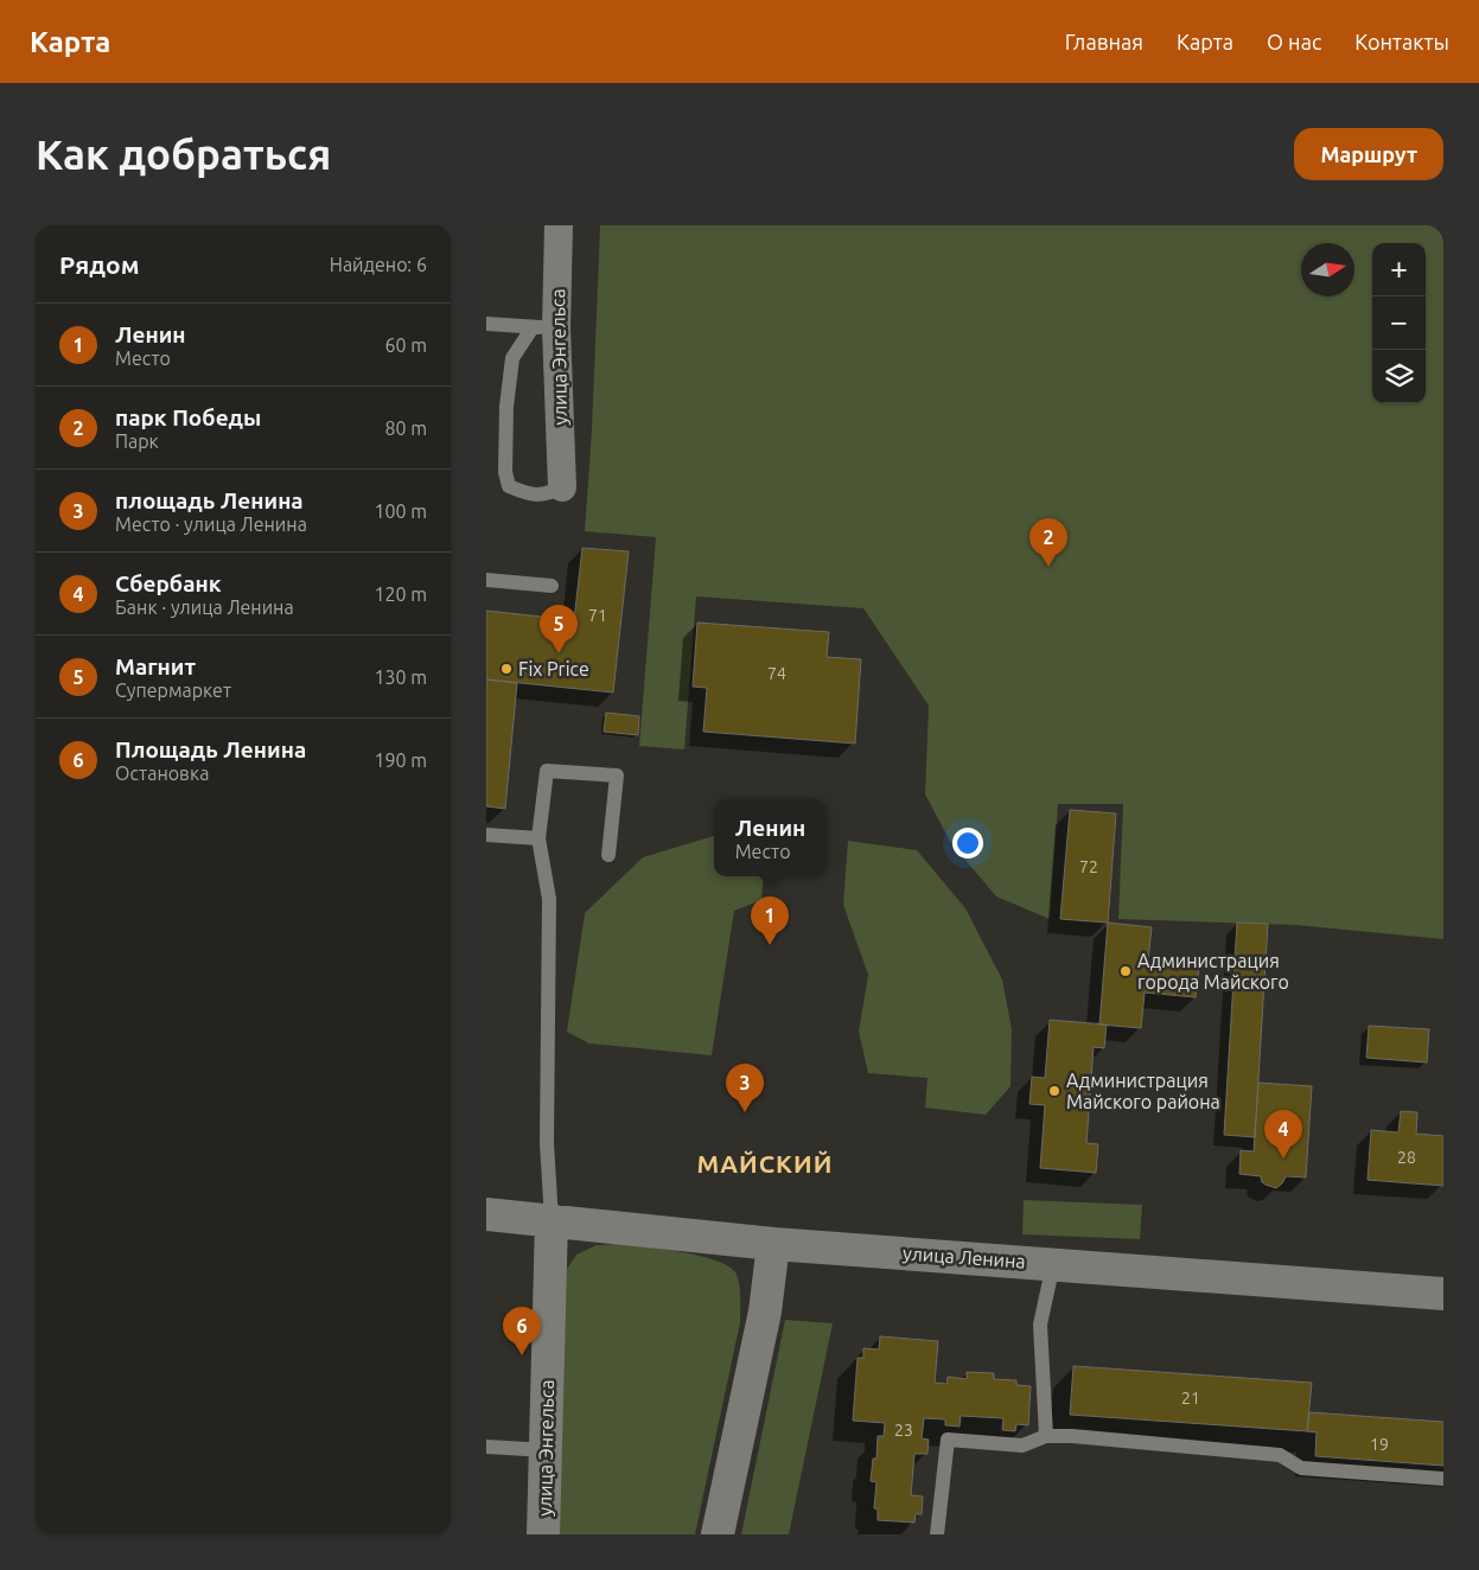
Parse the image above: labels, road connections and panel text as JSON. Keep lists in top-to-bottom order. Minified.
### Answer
{"streets":{"street":["улица Энгельса","улица Ленина"]},"crossings":[["улица Энгельса","улица Ленина"]],"districts":["МАЙСКИЙ"],"places":["Fix Price","Администрация города Майского","Администрация Майского района"],"house_numbers":["71","74","72","28","21","23","19"],"north":"right","page":{"header":"Карта","nav":["Главная","Карта","О нас","Контакты"],"buttons":"Маршрут","title":"Как добраться","heading":["Рядом","Найдено: 6"],"map_buttons":["+","−"],"list":[{"mark":"1","name":"Ленин","note":"Место","value":"60 m"},{"mark":"2","name":"парк Победы","note":"Парк","value":"80 m"},{"mark":"3","name":"площадь Ленина","note":"Место · улица Ленина","value":"100 m"},{"mark":"4","name":"Сбербанк","note":"Банк · улица Ленина","value":"120 m"},{"mark":"5","name":"Магнит","note":"Супермаркет","value":"130 m"},{"mark":"6","name":"Площадь Ленина","note":"Остановка","value":"190 m"}],"pins":["2","5","1","3","4","6"],"popup":["Ленин","Место"]}}
